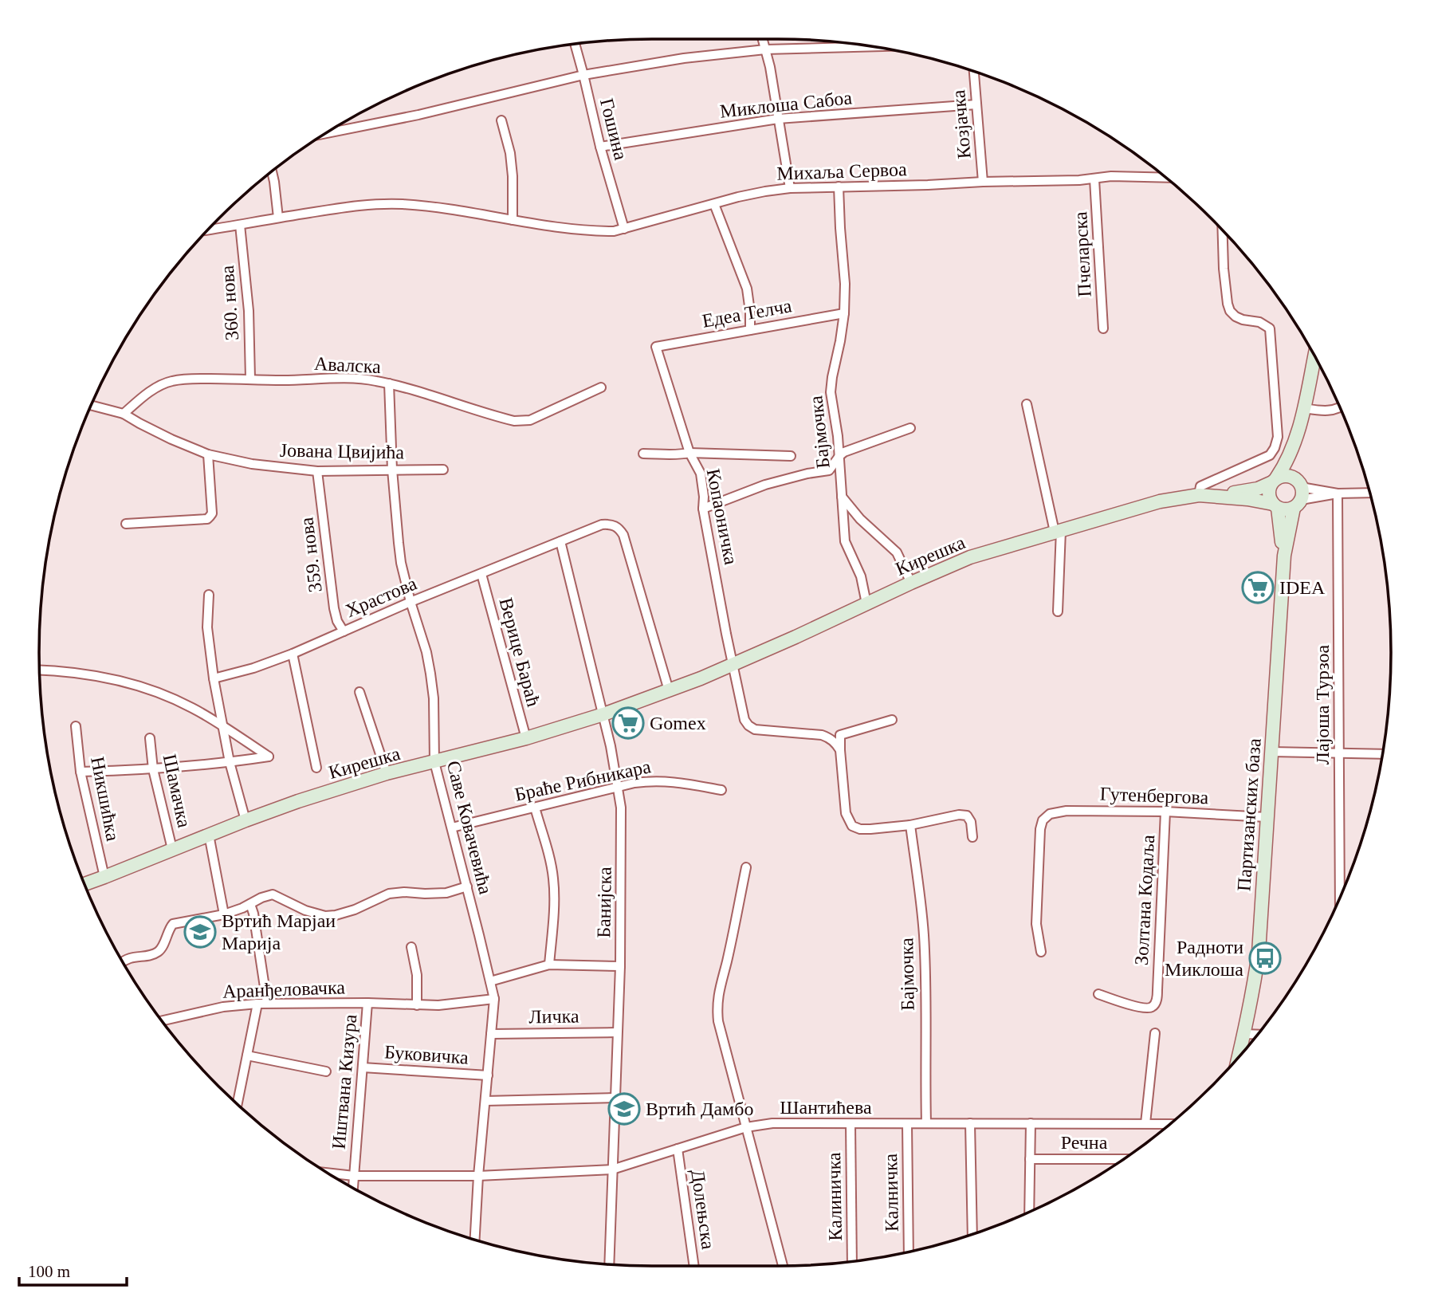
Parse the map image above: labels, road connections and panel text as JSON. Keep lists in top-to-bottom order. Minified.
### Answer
{"streets":{"street":["Миклоша Сабоа","Козјачка","Гошина","Михаља Сервоа","Пчеларска","360. нова","Едеа Телча","Авалска","Бајмочка","Јована Цвијића","Копаоничка","359. нова","Кирешка","Храстова","Верице Бараћ","Лајоша Турзоа","Браће Рибникара","Шамачка","Гутенбергова","Никшићка","Партизанских база","Саве Ковачевића","Золтана Кодаља","Банијска","Аранђеловачка","Личка","Буковичка","Иштвана Кизура","Шантићева","Речна","Калничка","Калиничка","Долењска"]},"crossings":[["Миклоша Сабоа","Козјачка"],["Миклоша Сабоа","Гошина"],["Козјачка","Михаља Сервоа"],["Гошина","Михаља Сервоа"],["Михаља Сервоа","Пчеларска"],["Михаља Сервоа","360. нова"],["Михаља Сервоа","Бајмочка"],["360. нова","Авалска"],["Едеа Телча","Бајмочка"],["Едеа Телча","Копаоничка"],["Авалска","Јована Цвијића"],["Авалска","Саве Ковачевића"],["Бајмочка","Кирешка"],["Бајмочка","Шантићева"],["Јована Цвијића","359. нова"],["Јована Цвијића","Саве Ковачевића"],["Копаоничка","Кирешка"],["359. нова","Храстова"],["Кирешка","Верице Бараћ"],["Кирешка","Шамачка"],["Кирешка","Никшићка"],["Кирешка","Партизанских база"],["Кирешка","Саве Ковачевића"],["Кирешка","Банијска"],["Храстова","Верице Бараћ"],["Храстова","Саве Ковачевића"],["Храстова","Банијска"],["Браће Рибникара","Саве Ковачевића"],["Браће Рибникара","Банијска"],["Гутенбергова","Партизанских база"],["Гутенбергова","Золтана Кодаља"],["Саве Ковачевића","Аранђеловачка"],["Саве Ковачевића","Личка"],["Саве Ковачевића","Буковичка"],["Саве Ковачевића","Шантићева"],["Банијска","Личка"],["Банијска","Шантићева"],["Аранђеловачка","Иштвана Кизура"],["Буковичка","Иштвана Кизура"],["Иштвана Кизура","Шантићева"],["Шантићева","Калничка"],["Шантићева","Калиничка"],["Шантићева","Долењска"]],"places":{"supermarket":["IDEA","Gomex"],"school or university":["Вртић Марјаи Марија","Вртић Дамбо"],"bus stop":["Радноти Миклоша"]},"scale_bar":"100 m"}
